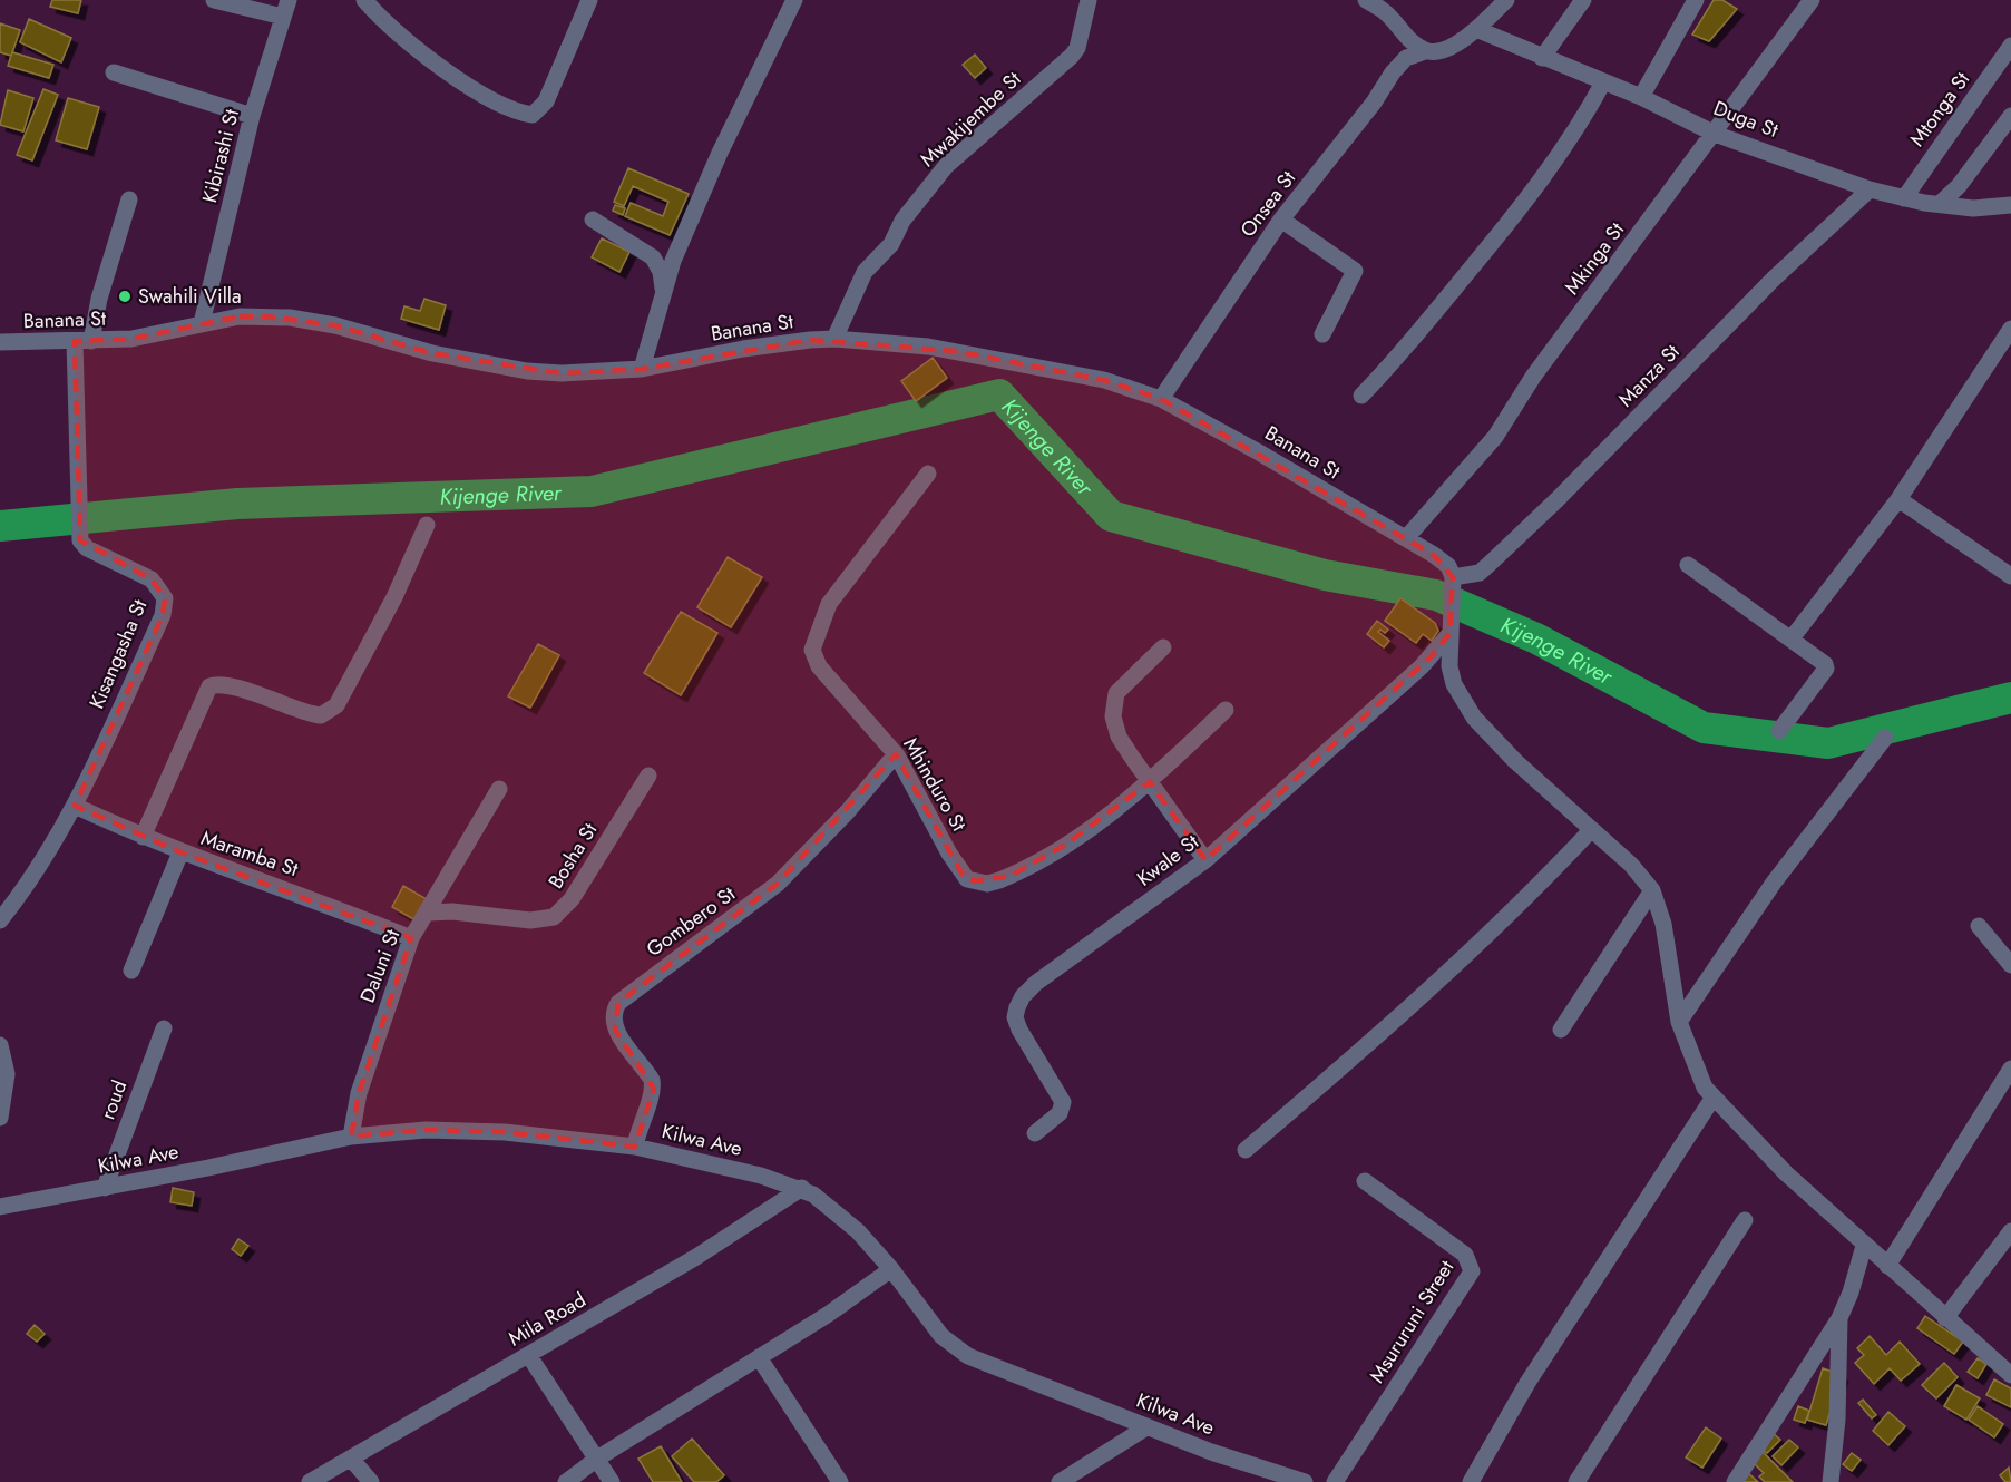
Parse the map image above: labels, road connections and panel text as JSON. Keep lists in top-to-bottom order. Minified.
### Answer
{"streets":{"street":["Mtonga St","Mwakijembe St","Duga St","Kibirashi St","Onsea St","Mkinga St","Banana St","Manza St","Kisangasha St","Mhinduro St","Maramba St","Bosha St","Kwale St","Gombero St","Daluni St","roud","Kilwa Ave","Mila Road","Msururuni Street"]},"crossings":[["Mtonga St","Duga St"],["Mwakijembe St","Banana St"],["Duga St","Onsea St"],["Duga St","Mkinga St"],["Duga St","Manza St"],["Kibirashi St","Banana St"],["Onsea St","Banana St"],["Mkinga St","Banana St"],["Banana St","Manza St"],["Banana St","Kisangasha St"],["Kisangasha St","Maramba St"],["Mhinduro St","Gombero St"],["Maramba St","Daluni St"],["Bosha St","Daluni St"],["Gombero St","Kilwa Ave"],["Daluni St","Kilwa Ave"],["roud","Kilwa Ave"],["Kilwa Ave","Mila Road"]],"water":["Kijenge River"],"places":["Swahili Villa"]}
